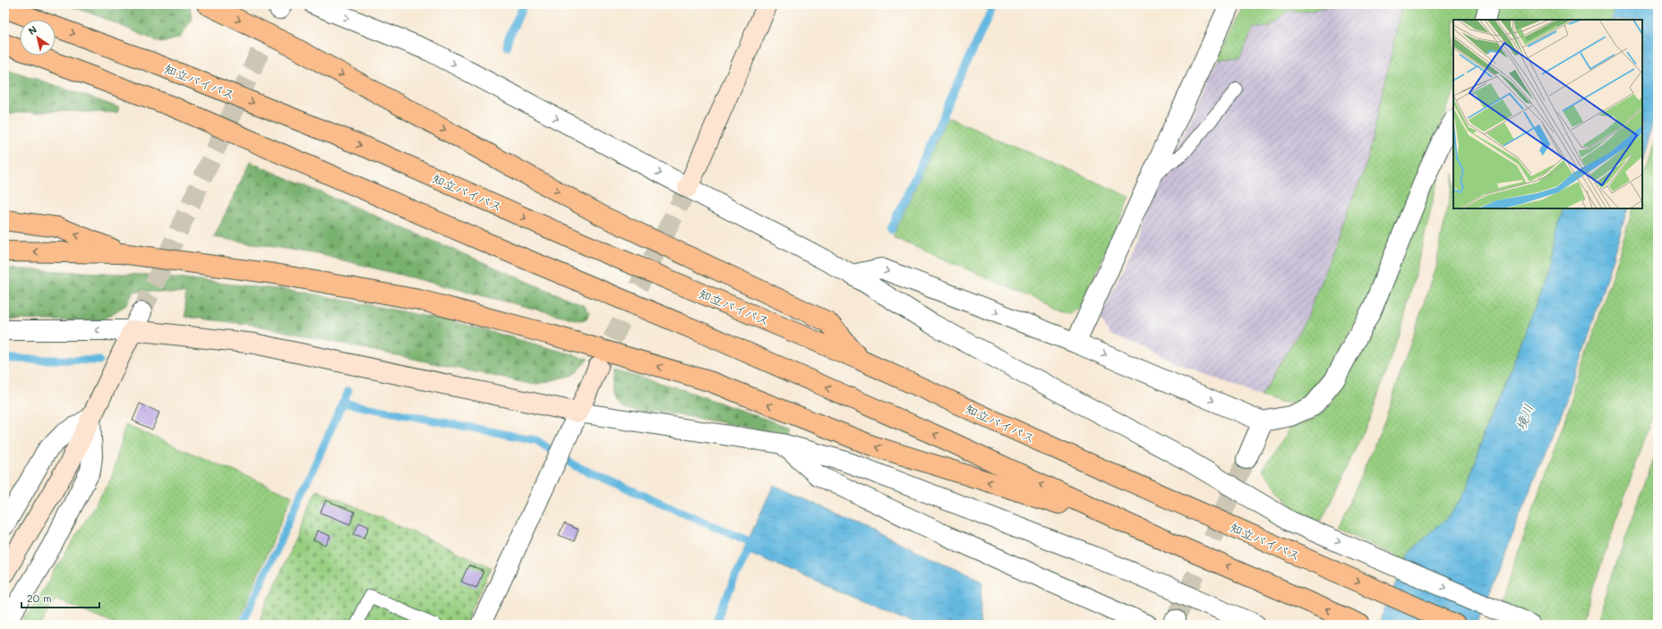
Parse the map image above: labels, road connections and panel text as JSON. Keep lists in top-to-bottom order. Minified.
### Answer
{"streets":{"highway":["知立バイパス"]},"water":["境川"],"scale_bar":"20 m","north":"top left"}
